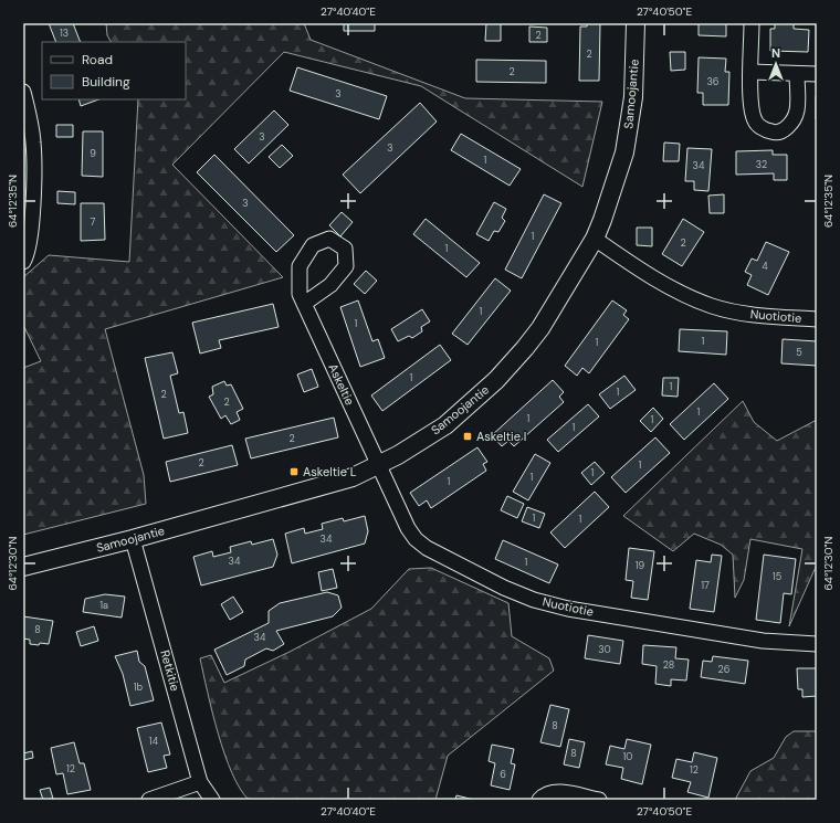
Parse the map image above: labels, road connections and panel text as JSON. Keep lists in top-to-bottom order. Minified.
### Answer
{"streets":{"street":["Samoojantie","Nuotiotie","Askeltie","Retkitie"]},"crossings":[["Samoojantie","Nuotiotie"],["Samoojantie","Askeltie"],["Samoojantie","Retkitie"],["Nuotiotie","Askeltie"]],"places":{"transit":["Askeltie I","Askeltie L"]},"house_numbers":["13","2","2","2","36","3","3","3","9","1","32","34","3","7","1","2","1","4","1","1","1","1","5","1","1","1","2","2","1","1","1","1","2","2","1","1","1","1","1","1","34","34","1","19","15","17","1a","8","34","30","28","26","1b","8","14","8","10","12","12","6"],"legend":["Road","Building"],"north":"top","coordinates":["27°40'40\"E","27°40'50\"E","64°12'35\"N","64°12'30\"N"]}
